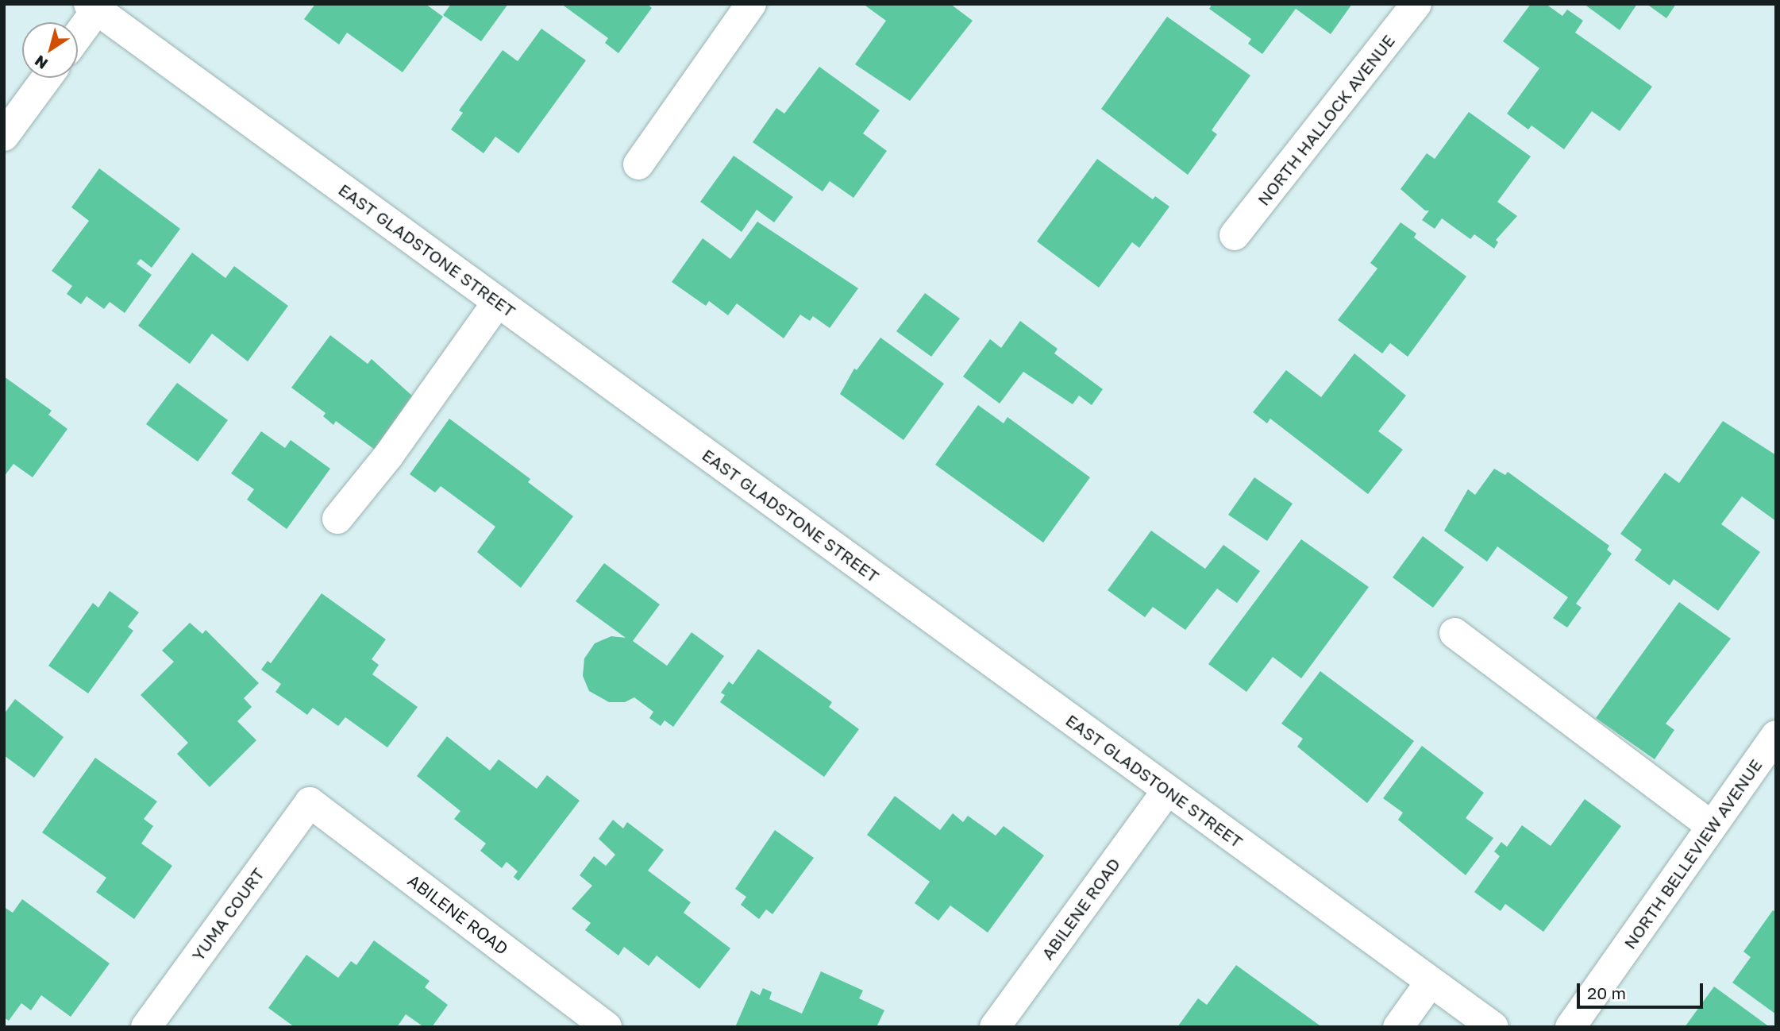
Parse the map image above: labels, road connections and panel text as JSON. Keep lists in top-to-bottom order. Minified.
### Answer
{"streets":{"street":["NORTH HALLOCK AVENUE","EAST GLADSTONE STREET","NORTH BELLEVIEW AVENUE","ABILENE ROAD","YUMA COURT"]},"crossings":[["EAST GLADSTONE STREET","ABILENE ROAD"],["ABILENE ROAD","YUMA COURT"]],"scale_bar":"20 m","north":"bottom left"}
